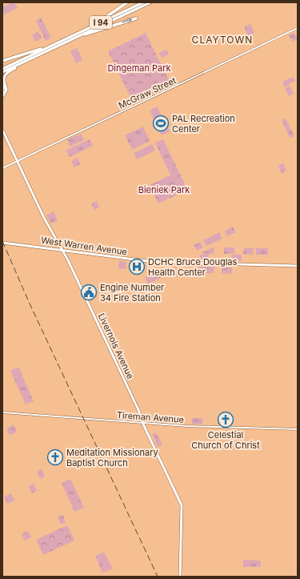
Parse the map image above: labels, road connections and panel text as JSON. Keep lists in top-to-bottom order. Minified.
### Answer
{"streets":{"highway":["I 94"],"main road":["West Warren Avenue","Livernois Avenue"],"street":["McGraw Street","Tireman Avenue"]},"crossings":[["McGraw Street","Livernois Avenue"],["West Warren Avenue","Livernois Avenue"],["Livernois Avenue","Tireman Avenue"]],"districts":["CLAYTOWN"],"parks":["Dingeman Park","Bieniek Park"],"places":{"sports":["PAL Recreation Center"],"hospital":["DCHC Bruce Douglas Health Center"],"public building":["Engine Number 34 Fire Station"],"church":["Celestial Church of Christ","Meditation Missionary Baptist Church"]}}
